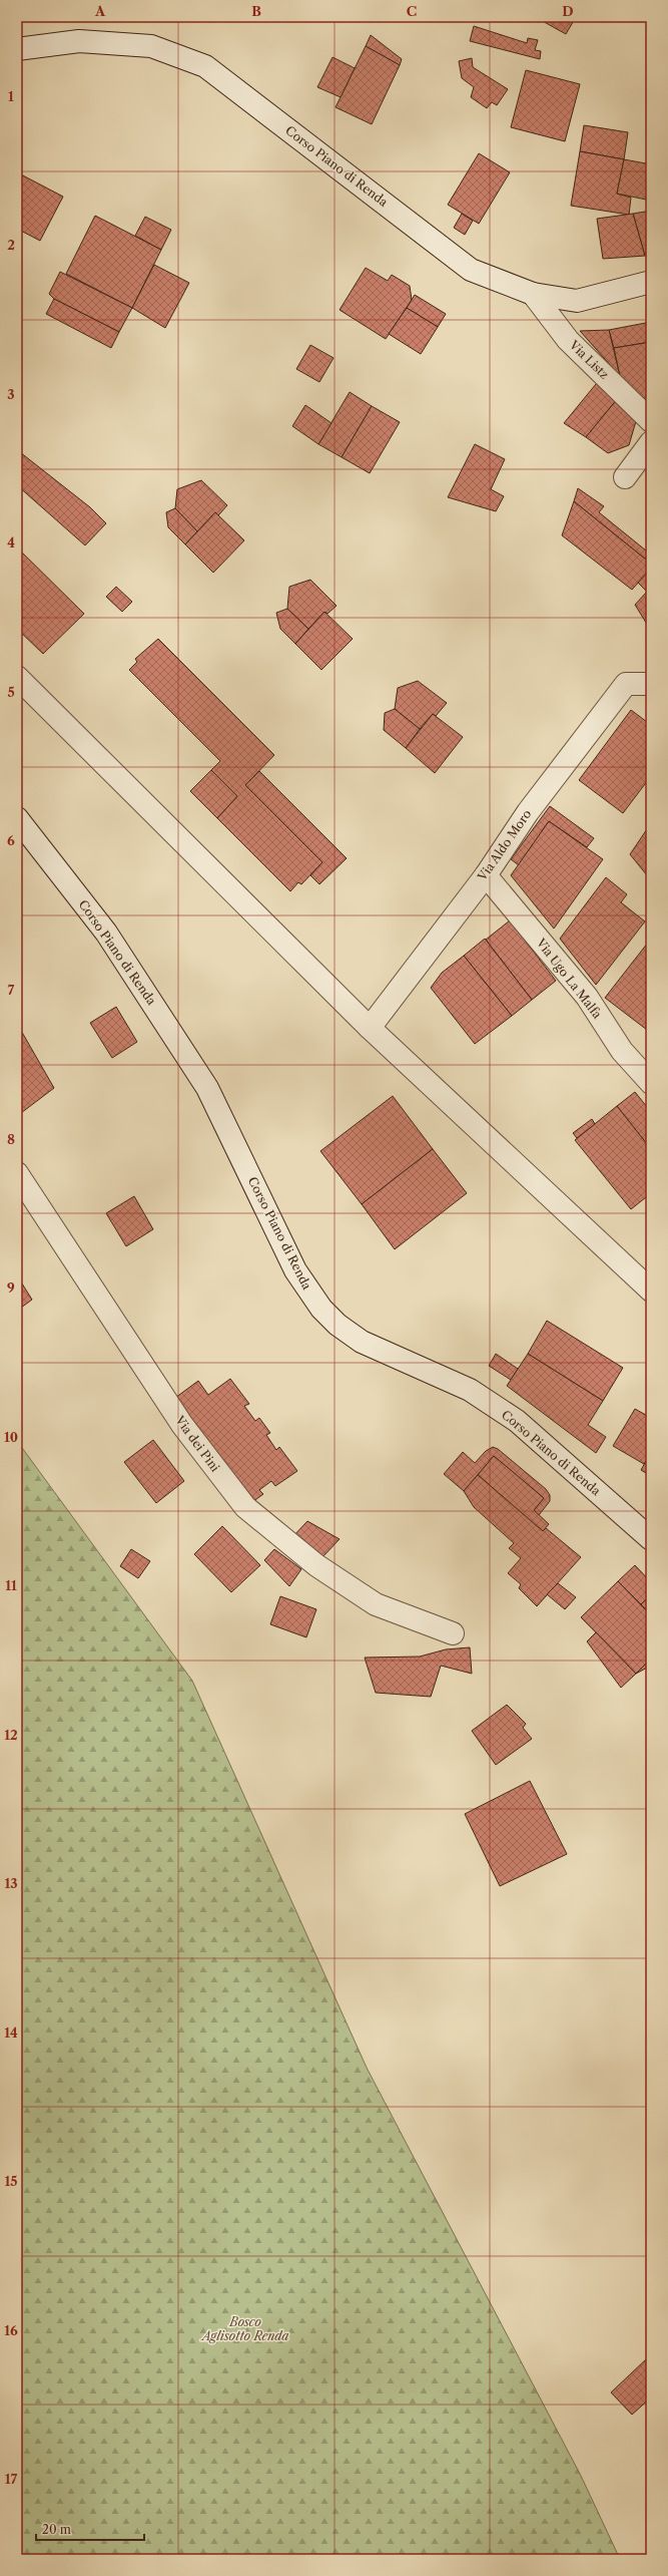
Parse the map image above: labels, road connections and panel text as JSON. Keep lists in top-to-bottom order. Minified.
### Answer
{"streets":{"street":["Corso Piano di Renda","Via Listz","Via Aldo Moro","Via Ugo La Malfa","Via dei Pini"]},"crossings":[["Corso Piano di Renda","Via Listz"],["Via Aldo Moro","Via Ugo La Malfa"]],"parks":["Bosco Aglisotto Renda"],"scale_bar":"20 m","grid":{"columns":["A","B","C","D"],"rows":["1","2","3","4","5","6","7","8","9","10","11","12","13","14","15","16","17"]}}
